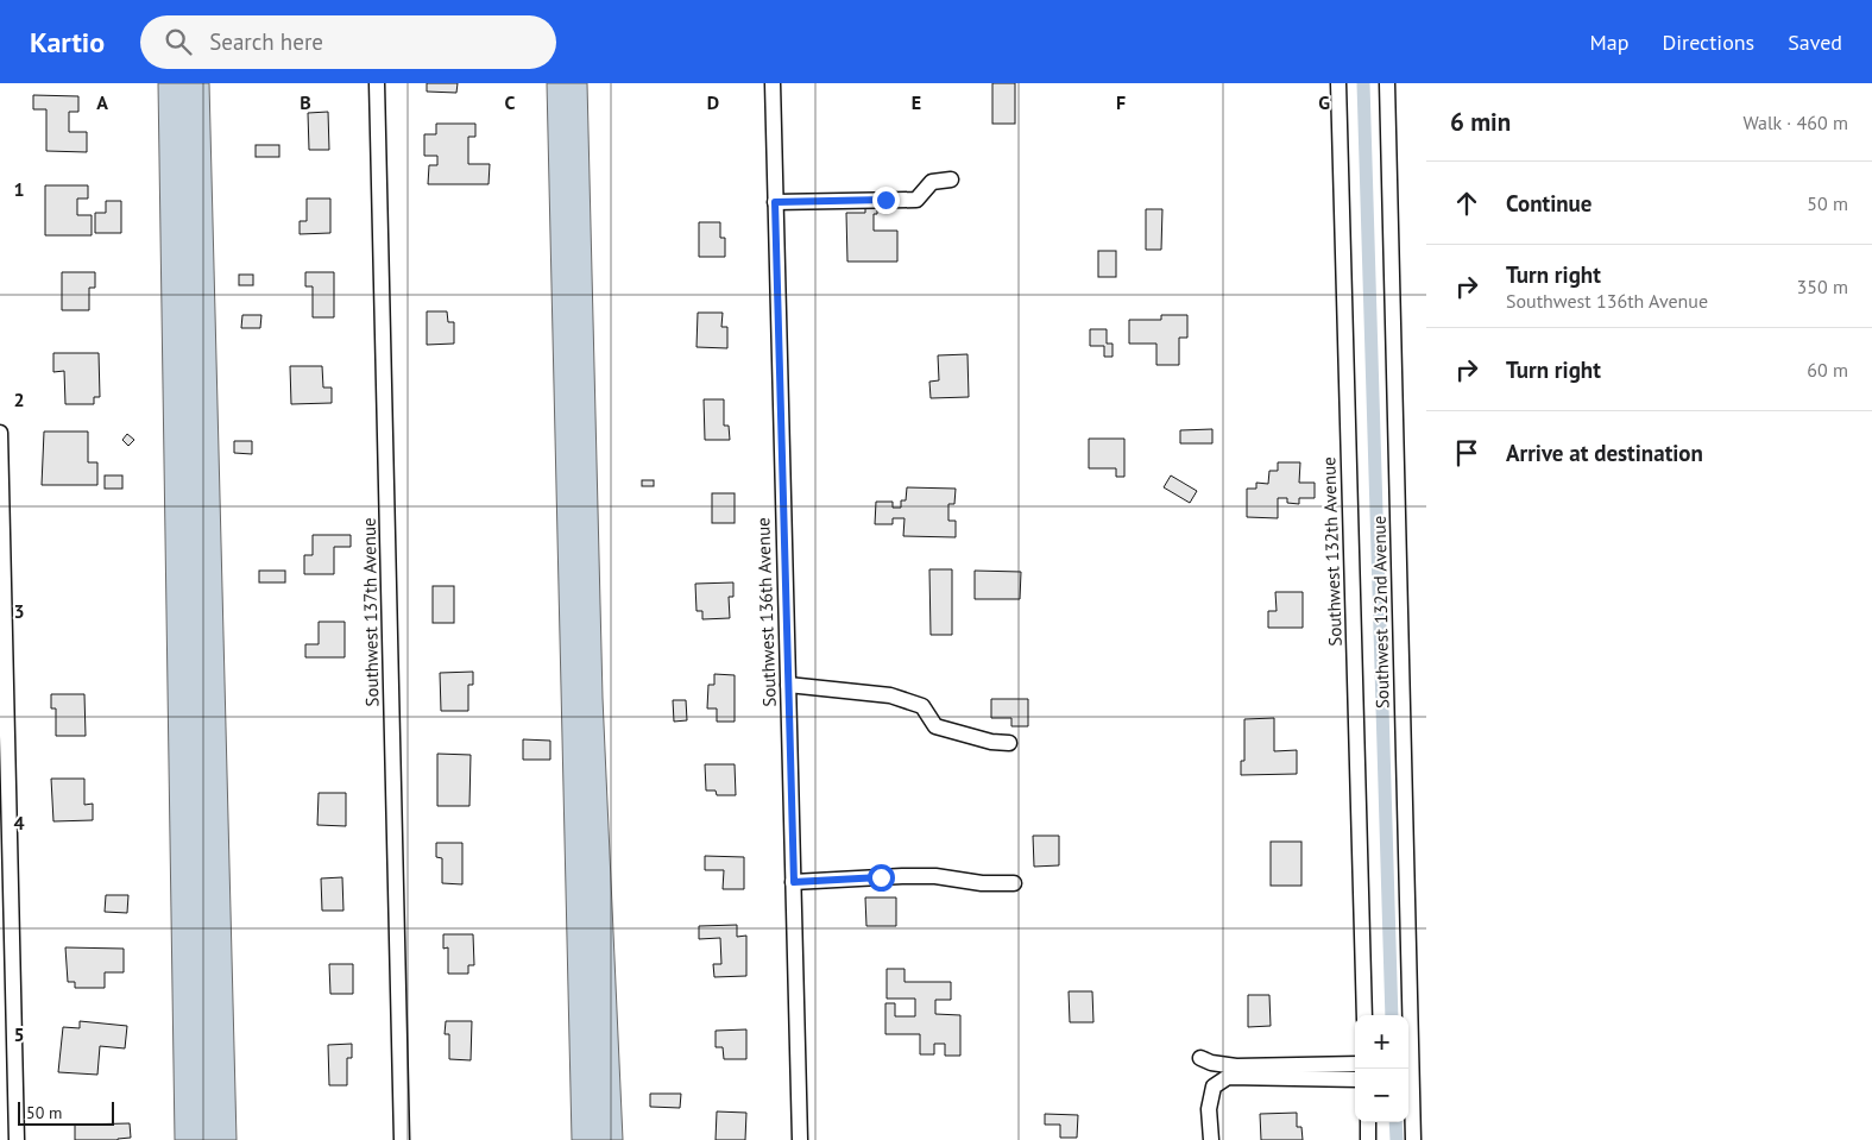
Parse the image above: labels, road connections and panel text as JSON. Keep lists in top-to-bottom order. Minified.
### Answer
{"streets":{"street":["Southwest 132th Avenue","Southwest 137th Avenue","Southwest 136th Avenue","Southwest 132nd Avenue"]},"scale_bar":"50 m","page":{"header":"Kartio","search":"Search here","nav":["Map","Directions","Saved"],"heading":["6 min","Walk · 460 m"],"list":[["Continue","50 m"],["Turn right","Southwest 136th Avenue","350 m"],["Turn right","60 m"],"Arrive at destination"],"map_buttons":["+","−"],"scale":"50 m"},"grid":{"columns":["A","B","C","D","E","F","G"],"rows":["1","2","3","4","5"]}}
